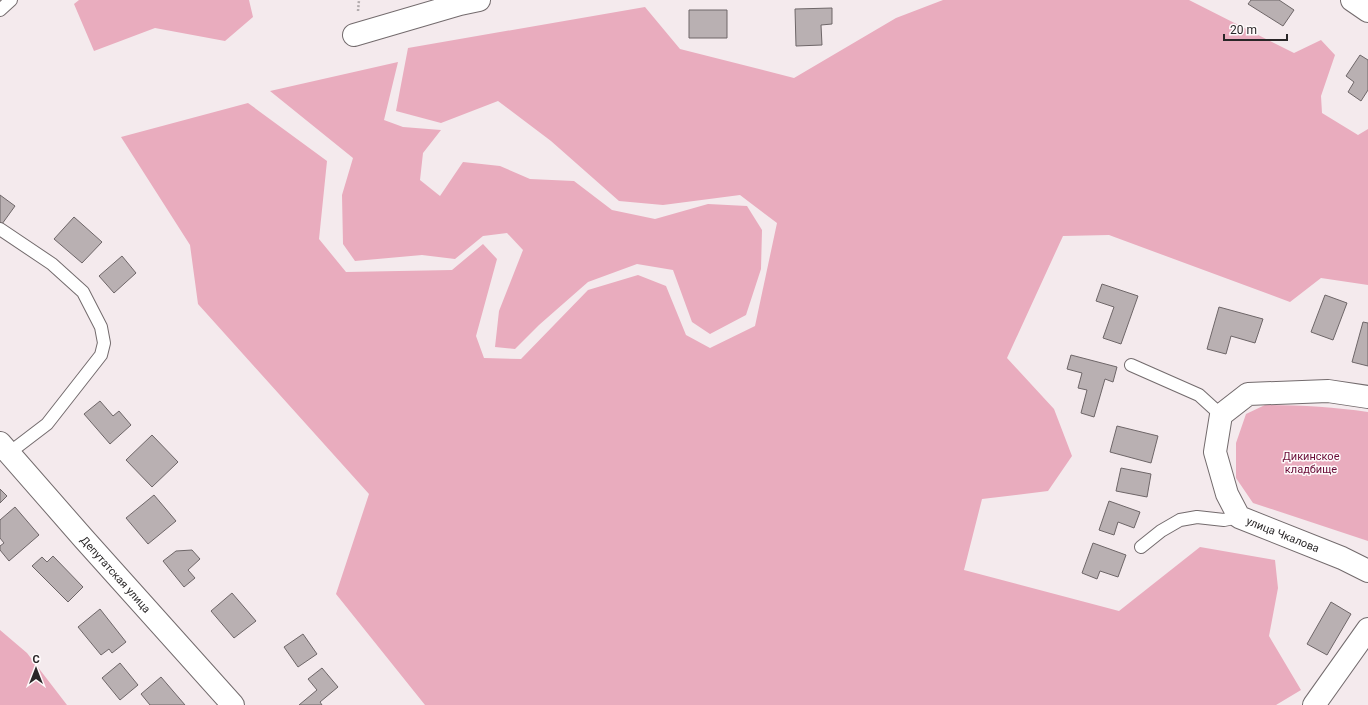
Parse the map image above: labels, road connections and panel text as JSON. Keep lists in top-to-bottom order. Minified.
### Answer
{"streets":{"street":["улица Чкалова","Депутатская улица"]},"parks":["Дикинское кладбище"],"scale_bar":"20 m","north":"top"}
